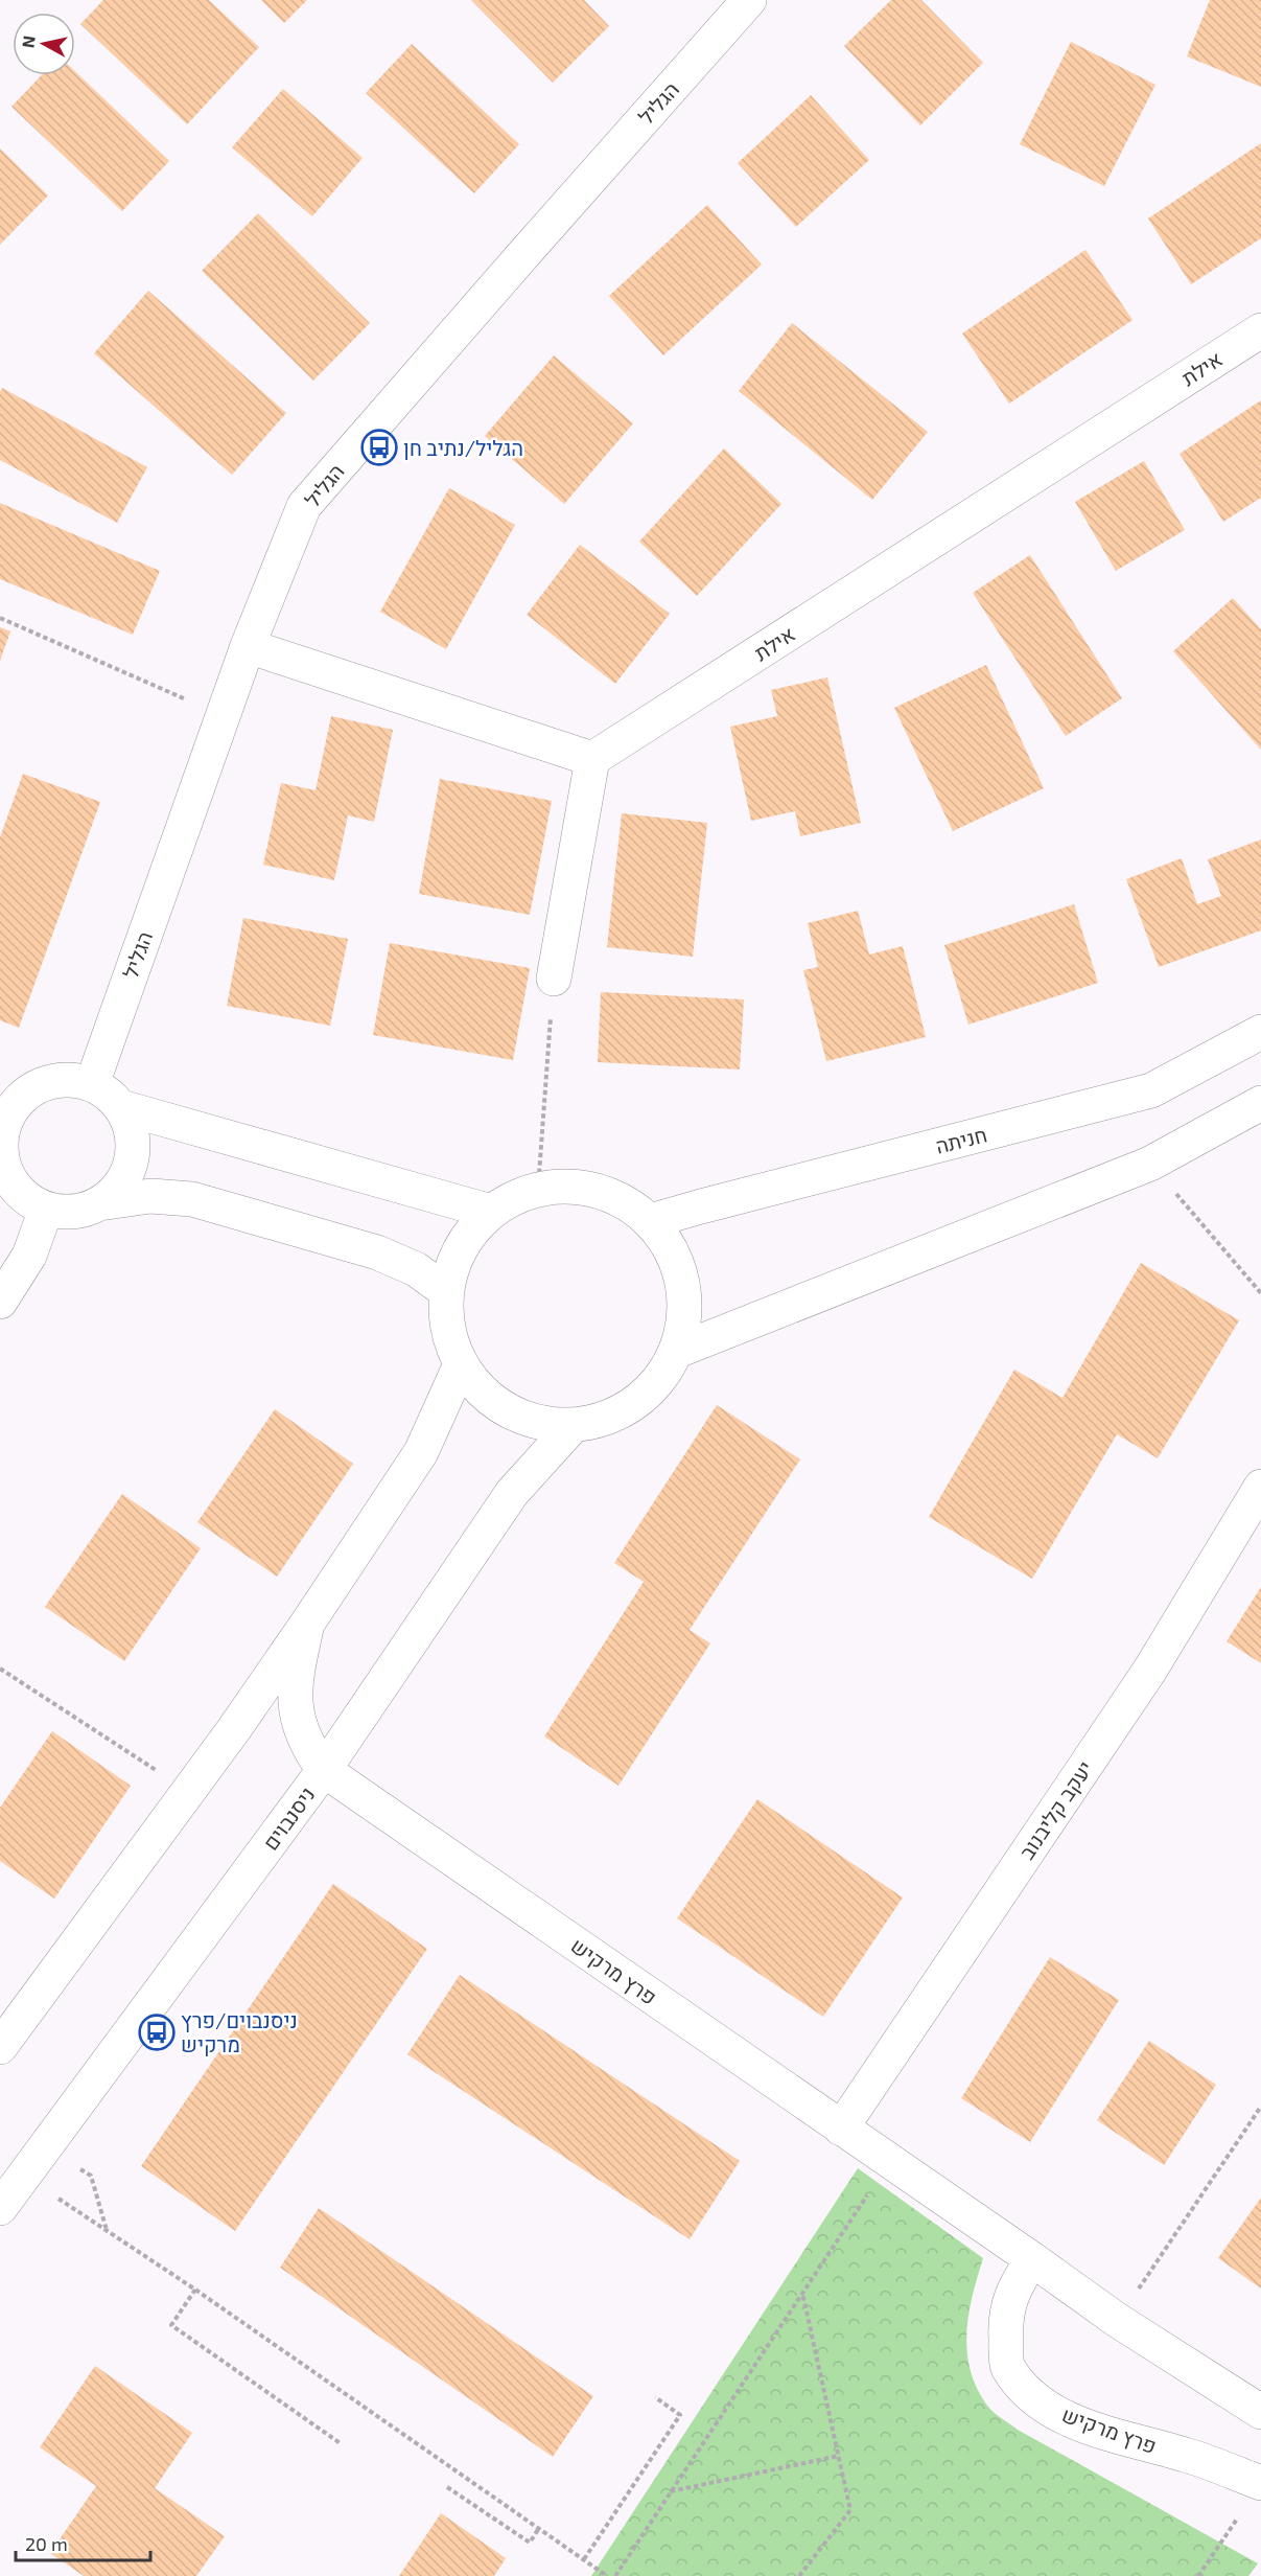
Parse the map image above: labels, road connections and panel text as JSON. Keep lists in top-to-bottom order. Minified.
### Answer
{"streets":{"street":["הגליל","אילת","חניתה","יעקב קליבנוב","ניסנבוים","פרץ מרקיש"]},"crossings":[["יעקב קליבנוב","פרץ מרקיש"],["ניסנבוים","פרץ מרקיש"]],"places":{"bus stop":["הגליל/נתיב חן","ניסנבוים/פרץ מרקיש"]},"scale_bar":"20 m","north":"left"}
